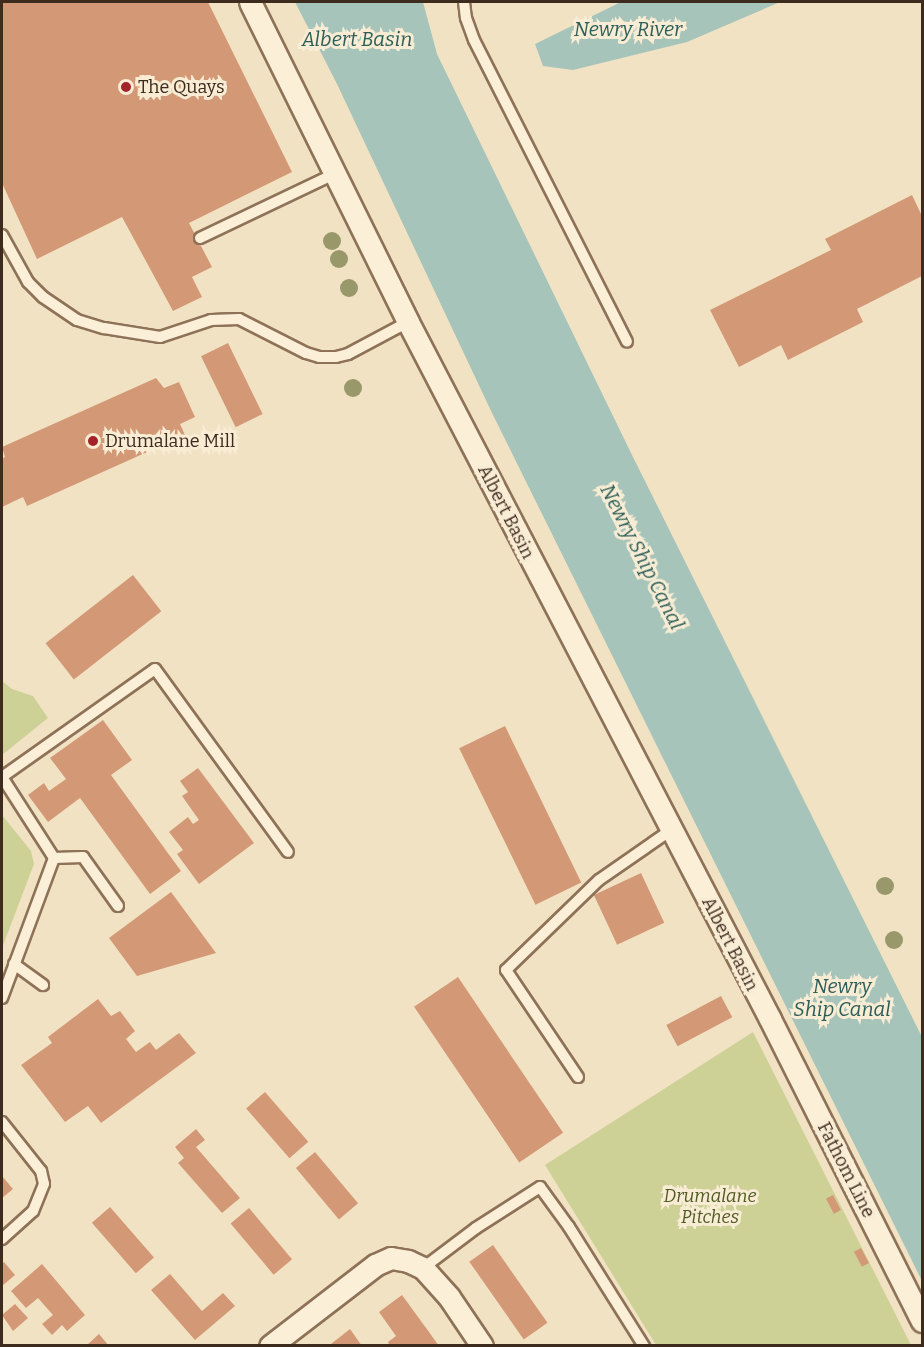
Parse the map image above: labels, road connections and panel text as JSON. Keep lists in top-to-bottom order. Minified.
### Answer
{"streets":{"street":["Albert Basin","Fathom Line"]},"crossings":[["Albert Basin","Fathom Line"]],"water":["Newry River","Albert Basin","Newry Ship Canal"],"parks":["Drumalane Pitches"],"places":["The Quays","Drumalane Mill"]}
